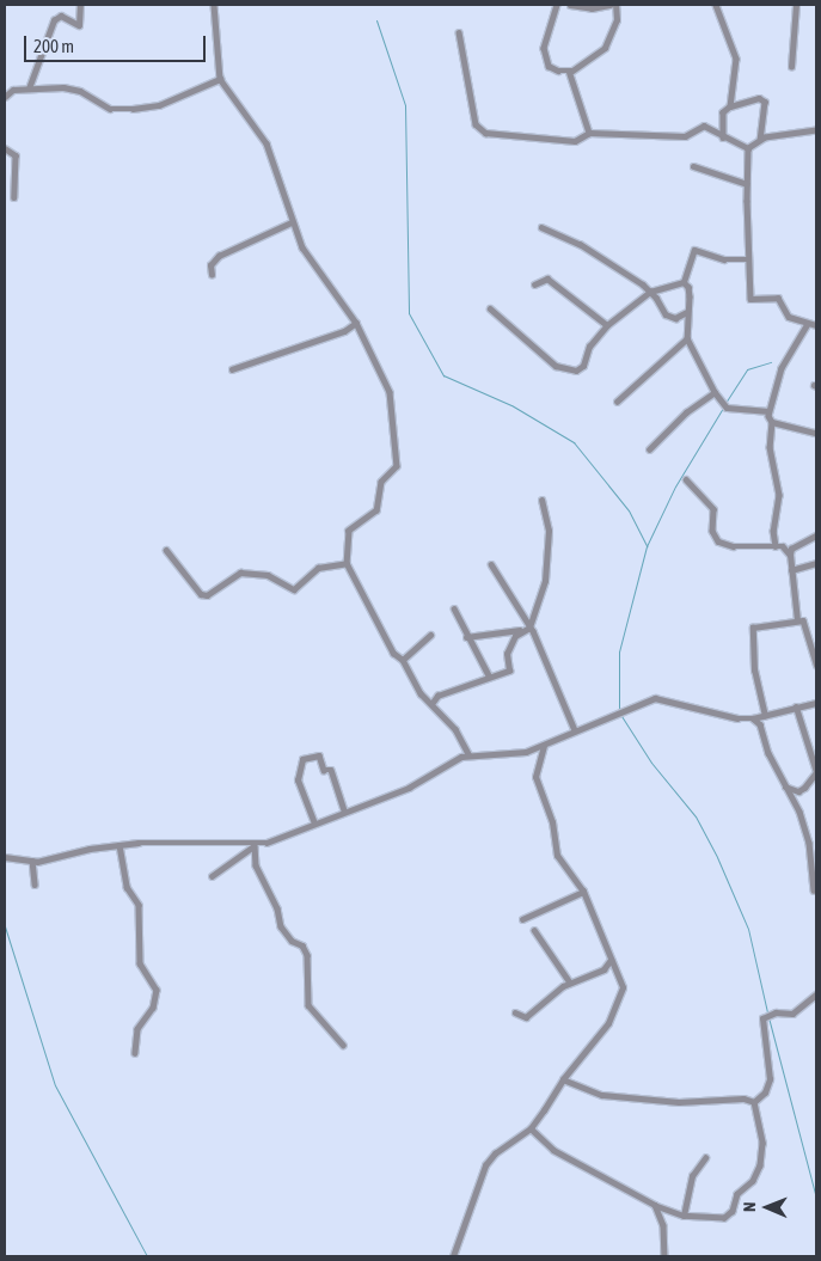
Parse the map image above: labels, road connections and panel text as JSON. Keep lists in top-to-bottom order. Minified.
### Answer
{"scale_bar":"200 m","north":"left"}
